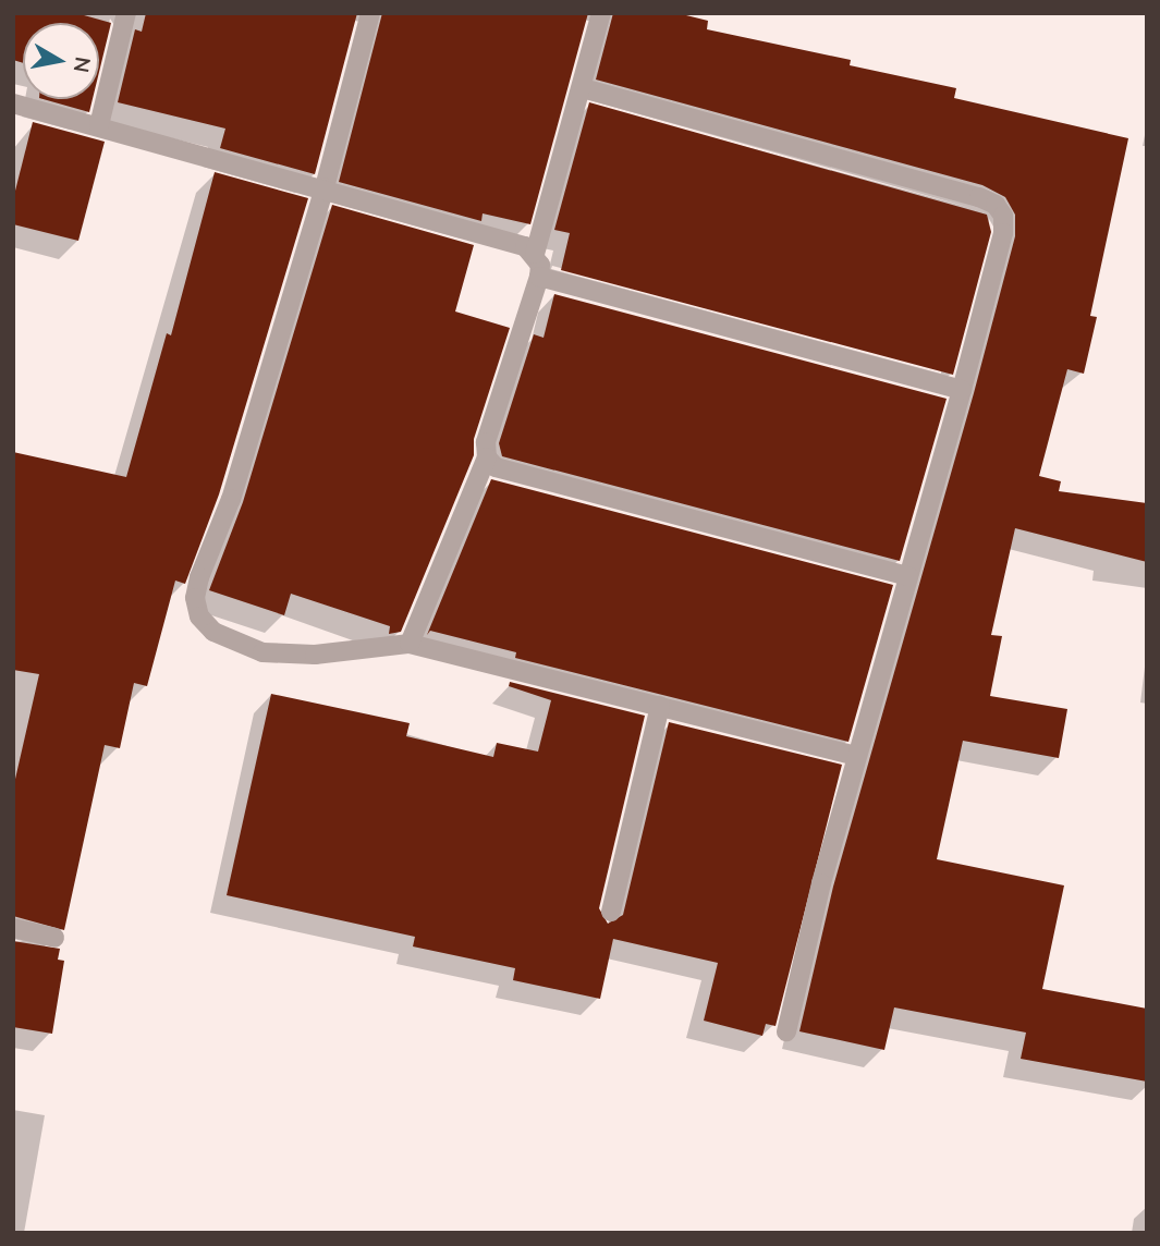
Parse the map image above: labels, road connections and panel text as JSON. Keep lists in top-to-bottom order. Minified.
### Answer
{"north":"right"}
